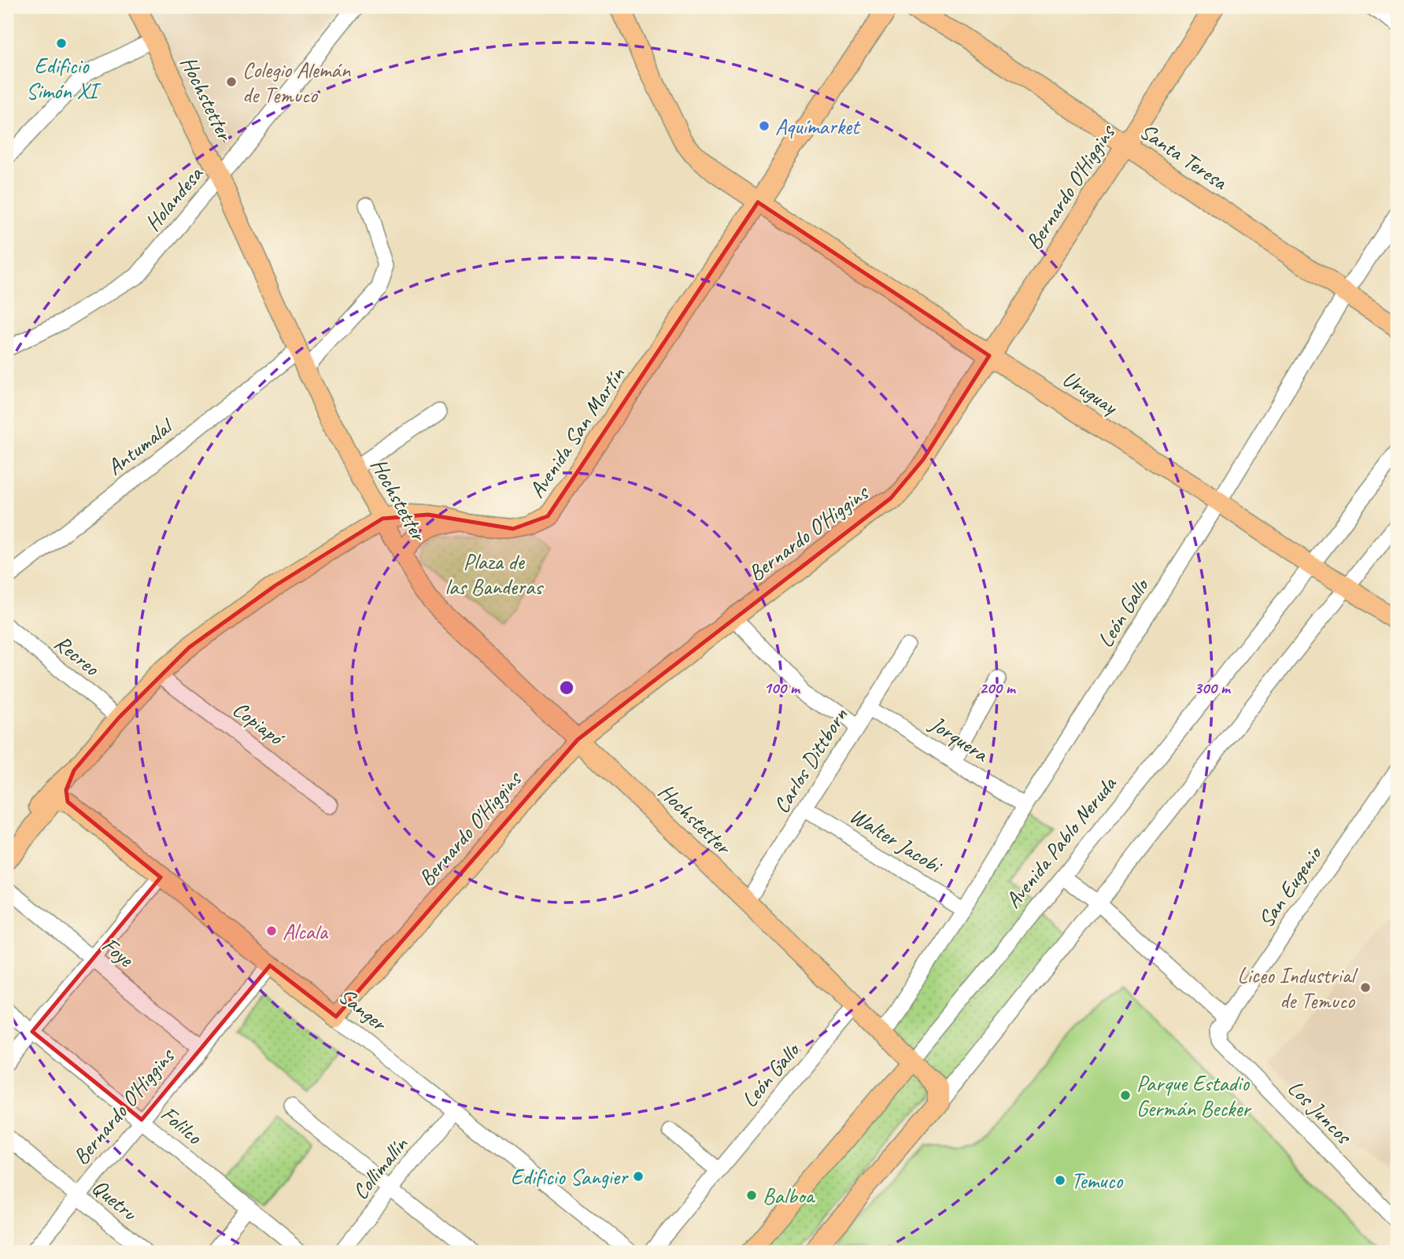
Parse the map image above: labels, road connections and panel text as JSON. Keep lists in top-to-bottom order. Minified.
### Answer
{"streets":{"main road":["Hochstetter","Santa Teresa","Bernardo O'Higgins","Uruguay","Avenida San Martín","Avenida Pablo Neruda","Sanger"],"street":["Holandesa","Antumalal","León Gallo","Recreo","Copiapó","Jorquera","Carlos Dittborn","Walter Jacobi","San Eugenio","Foye","Los Juncos","Folilco","Collimallín","Quetru"]},"crossings":[["Hochstetter","Bernardo O'Higgins"],["Hochstetter","Holandesa"],["Hochstetter","Avenida San Martín"],["Hochstetter","Antumalal"],["Hochstetter","León Gallo"],["Hochstetter","Carlos Dittborn"],["Hochstetter","Avenida Pablo Neruda"],["Santa Teresa","Bernardo O'Higgins"],["Santa Teresa","León Gallo"],["Bernardo O'Higgins","Uruguay"],["Bernardo O'Higgins","Foye"],["Bernardo O'Higgins","Sanger"],["Bernardo O'Higgins","Folilco"],["Bernardo O'Higgins","Quetru"],["Uruguay","Avenida San Martín"],["Uruguay","León Gallo"],["Uruguay","Avenida Pablo Neruda"],["Avenida San Martín","Recreo"],["Avenida San Martín","Copiapó"],["Avenida San Martín","Sanger"],["León Gallo","Jorquera"],["León Gallo","Walter Jacobi"],["Jorquera","Carlos Dittborn"],["Carlos Dittborn","Walter Jacobi"],["Avenida Pablo Neruda","Los Juncos"],["San Eugenio","Los Juncos"],["Sanger","Collimallín"]],"parks":["Plaza de las Banderas"],"places":["Edificio Simón XI","Colegio Alemán de Temuco","Aquímarket","Alcala","Liceo Industrial de Temuco","Parque Estadio Germán Becker","Edificio Sangier","Temuco","Balboa"],"rings":["100 m","200 m","300 m"]}
